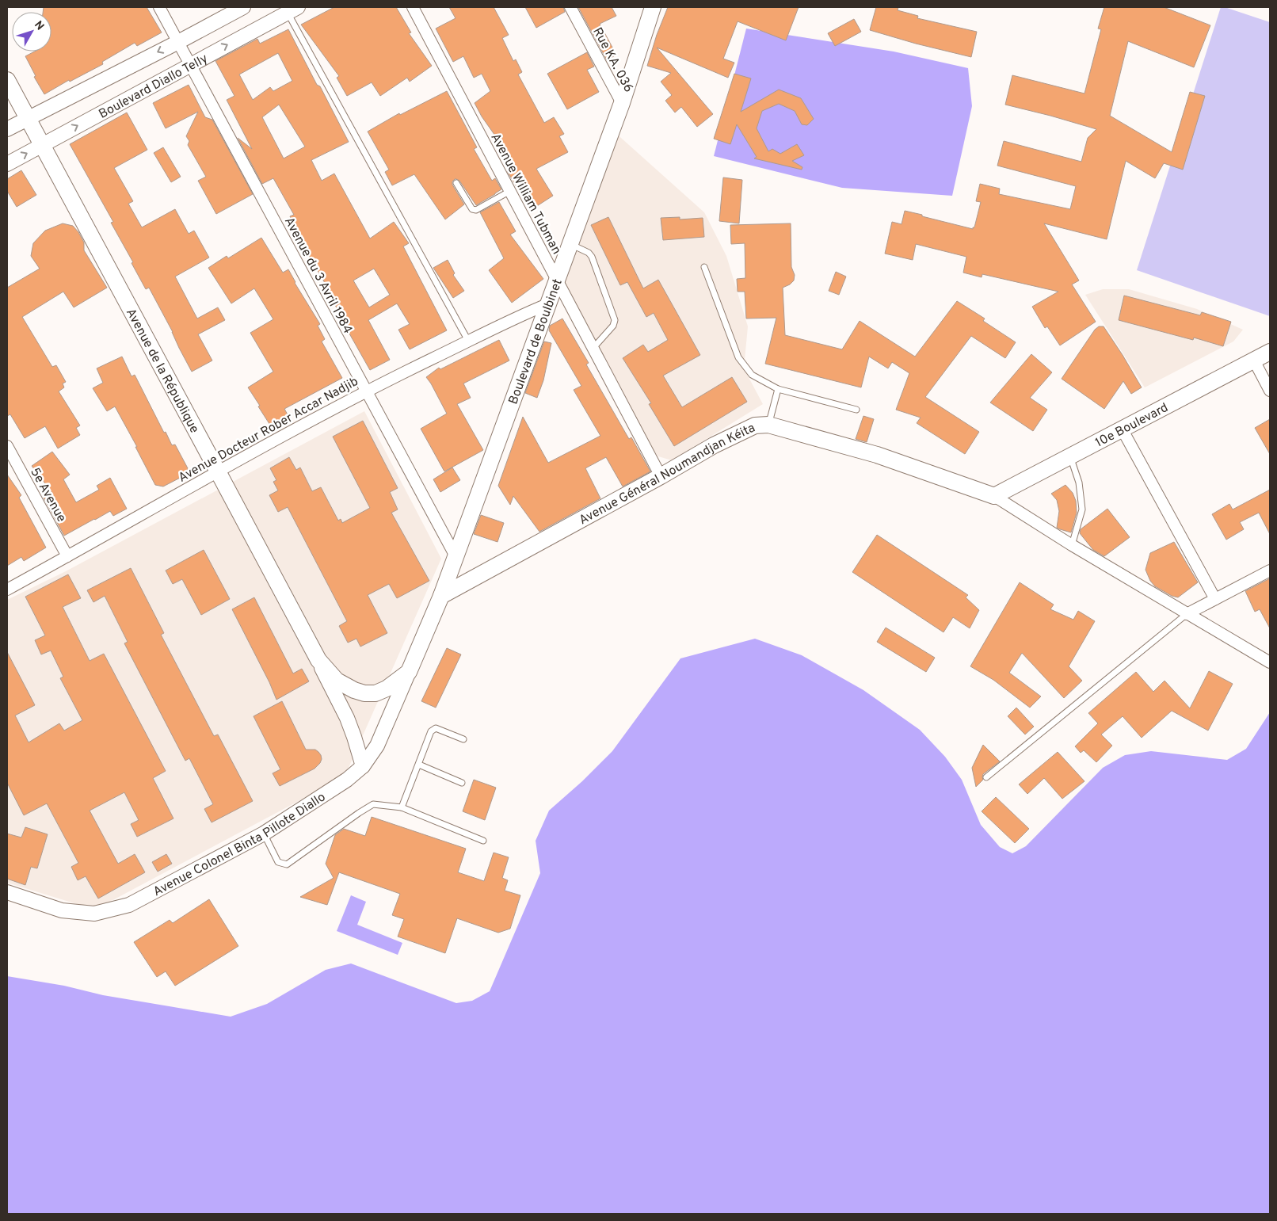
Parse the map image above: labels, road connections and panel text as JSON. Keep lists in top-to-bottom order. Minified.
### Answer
{"streets":{"main road":["Boulevard de Boulbinet","Avenue de la République","10e Boulevard","Avenue Général Noumandjan Kéita"],"street":["Rue KA. 036","Boulevard Diallo Telly","Avenue William Tubman","Avenue du 3 Avril 1984","Avenue Docteur Rober Accar Nadjib","5e Avenue","Avenue Colonel Binta Pillote Diallo"]},"crossings":[["Rue KA. 036","Boulevard de Boulbinet"],["Boulevard Diallo Telly","Avenue du 3 Avril 1984"],["Boulevard Diallo Telly","Avenue de la République"],["Avenue William Tubman","Boulevard de Boulbinet"],["Avenue William Tubman","Avenue Général Noumandjan Kéita"],["Avenue du 3 Avril 1984","Boulevard de Boulbinet"],["Avenue du 3 Avril 1984","Avenue Docteur Rober Accar Nadjib"],["Boulevard de Boulbinet","Avenue de la République"],["Boulevard de Boulbinet","Avenue Docteur Rober Accar Nadjib"],["Boulevard de Boulbinet","Avenue Général Noumandjan Kéita"],["Boulevard de Boulbinet","Avenue Colonel Binta Pillote Diallo"],["Avenue de la République","Avenue Docteur Rober Accar Nadjib"],["Avenue de la République","Avenue Colonel Binta Pillote Diallo"],["10e Boulevard","Avenue Général Noumandjan Kéita"],["Avenue Docteur Rober Accar Nadjib","5e Avenue"]],"north":"top right"}
